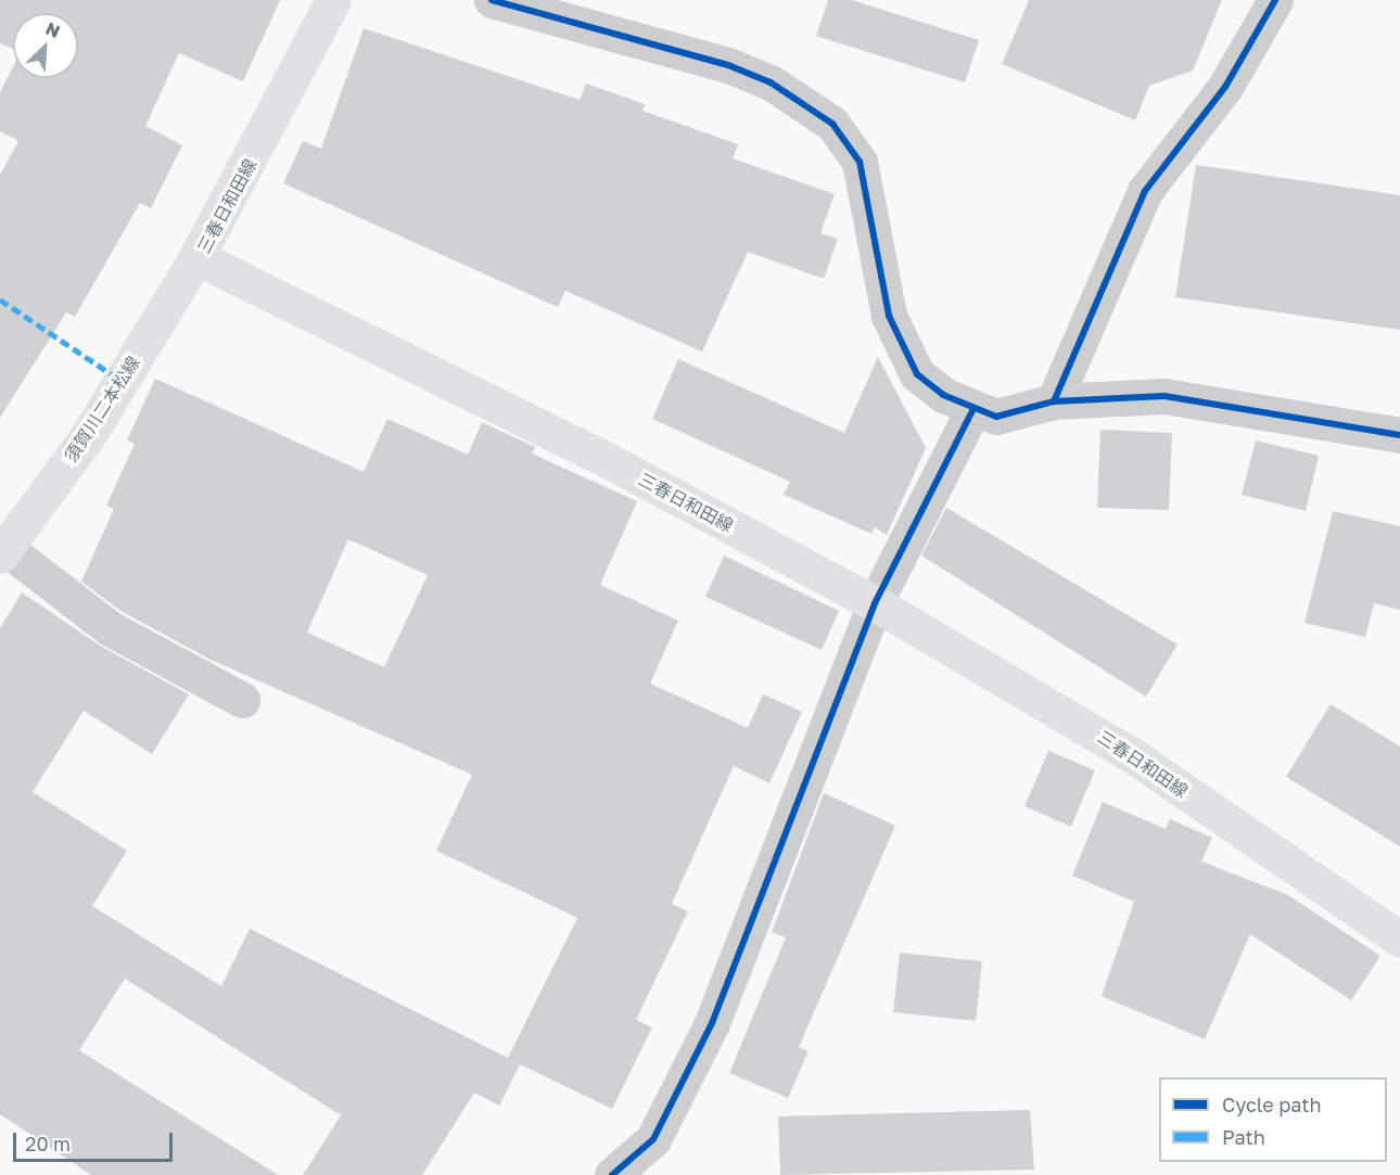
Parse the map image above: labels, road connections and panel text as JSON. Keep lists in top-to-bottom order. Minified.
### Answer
{"streets":{"main road":["三春日和田線","須賀川二本松線"]},"crossings":[["三春日和田線","須賀川二本松線"]],"legend":["Cycle path","Path"],"scale_bar":"20 m","north":"top right"}
